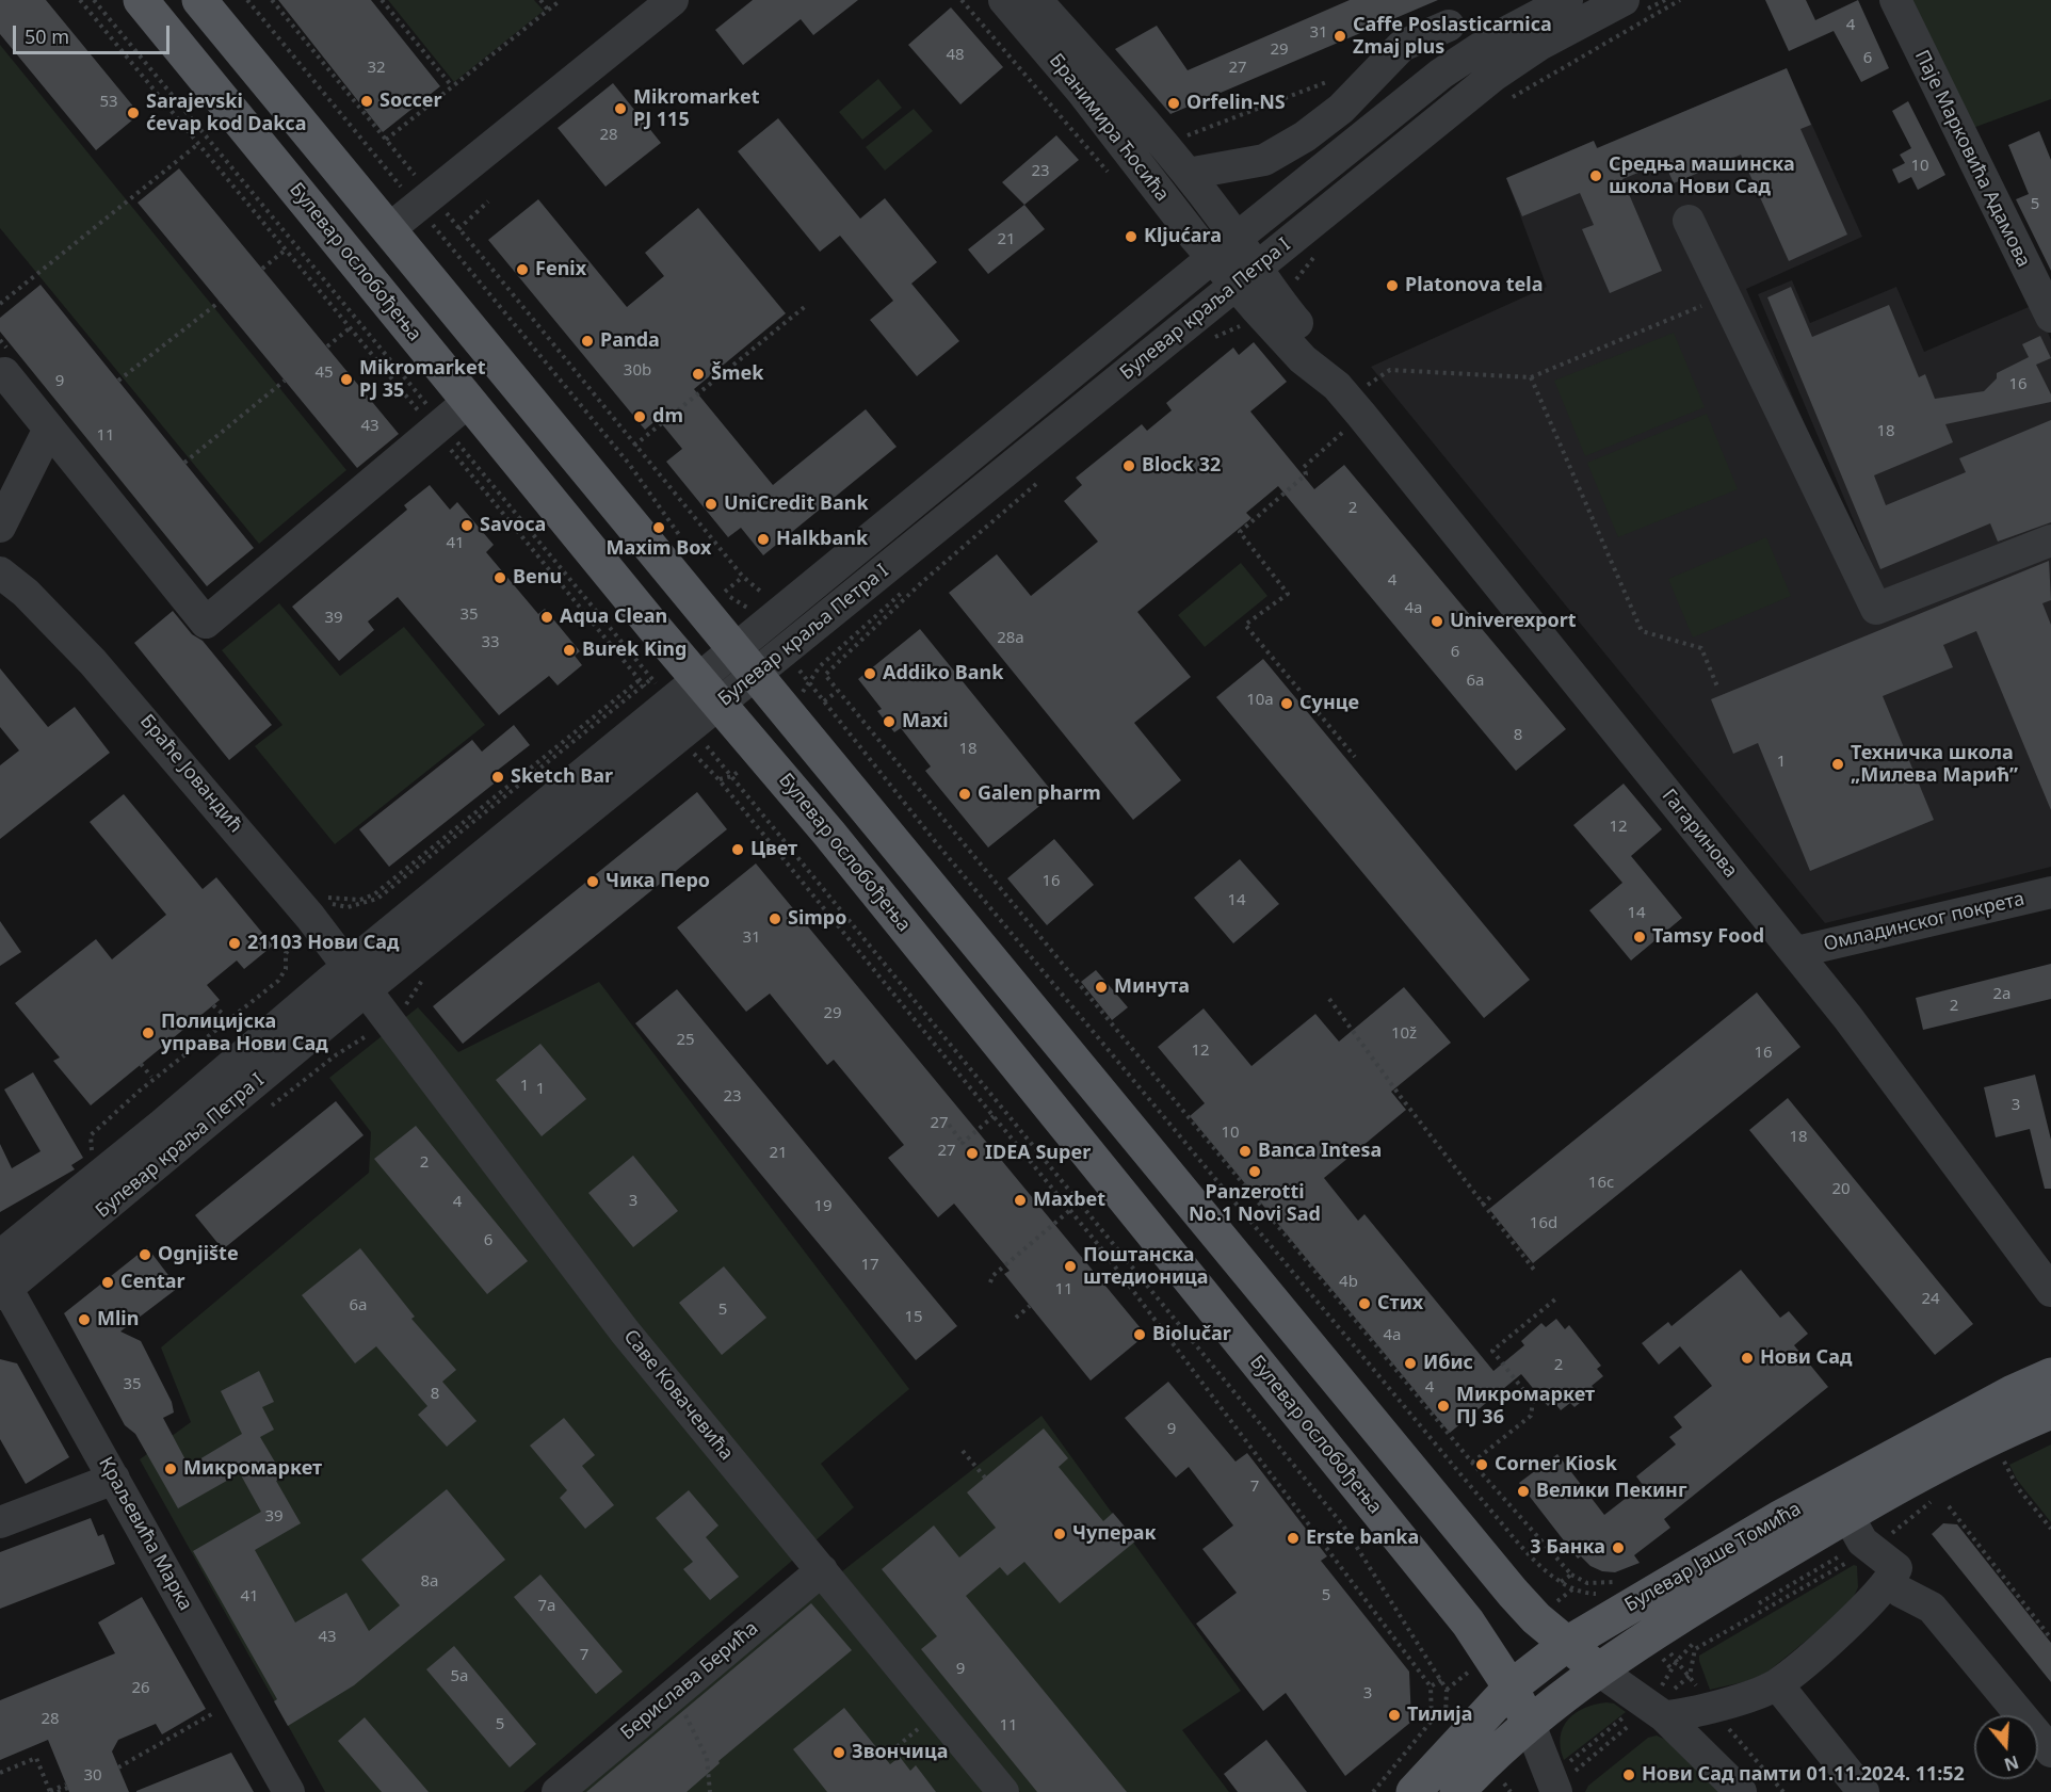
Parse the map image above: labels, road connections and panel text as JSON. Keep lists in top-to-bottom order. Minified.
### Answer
{"streets":{"main road":["Булевар ослобођења","Булевар Јаше Томића"],"street":["Бранимира Ћосића","Паје Марковића Адамова","Булевар краља Петра I","Браће Јовандић","Гагаринова","Омладинског покрета","Саве Ковачевића","Краљевића Марка","Берислава Берића"]},"crossings":[["Бранимира Ћосића","Булевар краља Петра I"],["Бранимира Ћосића","Гагаринова"],["Булевар ослобођења","Булевар краља Петра I"],["Булевар ослобођења","Булевар Јаше Томића"],["Булевар краља Петра I","Браће Јовандић"],["Булевар краља Петра I","Гагаринова"],["Булевар краља Петра I","Саве Ковачевића"],["Булевар краља Петра I","Краљевића Марка"],["Браће Јовандић","Саве Ковачевића"],["Гагаринова","Омладинског покрета"],["Саве Ковачевића","Берислава Берића"]],"places":["Caffe Poslasticarnica Zmaj plus","Soccer","Orfelin-NS","Mikromarket PJ 115","Sarajevski ćevap kod Dakca","Средња машинска школа Нови Сад","Kljućara","Fenix","Platonova tela","Panda","Šmek","Mikromarket PJ 35","dm","Block 32","UniCredit Bank","Savoca","Maxim Box","Halkbank","Benu","Aqua Clean","Univerexport","Burek King","Addiko Bank","Сунце","Maxi","Техничка школа „Милева Марић”","Sketch Bar","Galen pharm","Цвет","Чика Перо","Simpo","Tamsy Food","21103 Нови Сад","Минута","Полицијска управа Нови Сад","Banca Intesa","IDEA Super","Panzerotti No.1 Novi Sad","Maxbet","Ognjište","Поштанска штедионица","Centar","Стих","Mlin","Biolučar","Нови Сад","Ибис","Микромаркет ПЈ 36","Corner Kiosk","Микромаркет","Велики Пекинг","Чуперак","Erste banka","3 Банка","Тилија","Звончица","Нови Сад памти 01.11.2024. 11:52"],"house_numbers":["4","31","29","48","6","32","27","53","28","10","23","5","21","30b","45","9","16","43","18","11","2","41","4","4a","35","39","28a","33","6","6a","10a","8","18","1","12","16","14","14","31","2a","2","29","10ž","25","12","16","1","1","23","3","27","10","18","27","21","2","16c","20","3","4","19","16d","6","17","4b","11","24","6a","5","15","4a","2","35","4","8","9","7","39","8a","5","41","7a","43","7","9","5a","26","3","28","5","11","30"],"scale_bar":"50 m","north":"bottom"}
